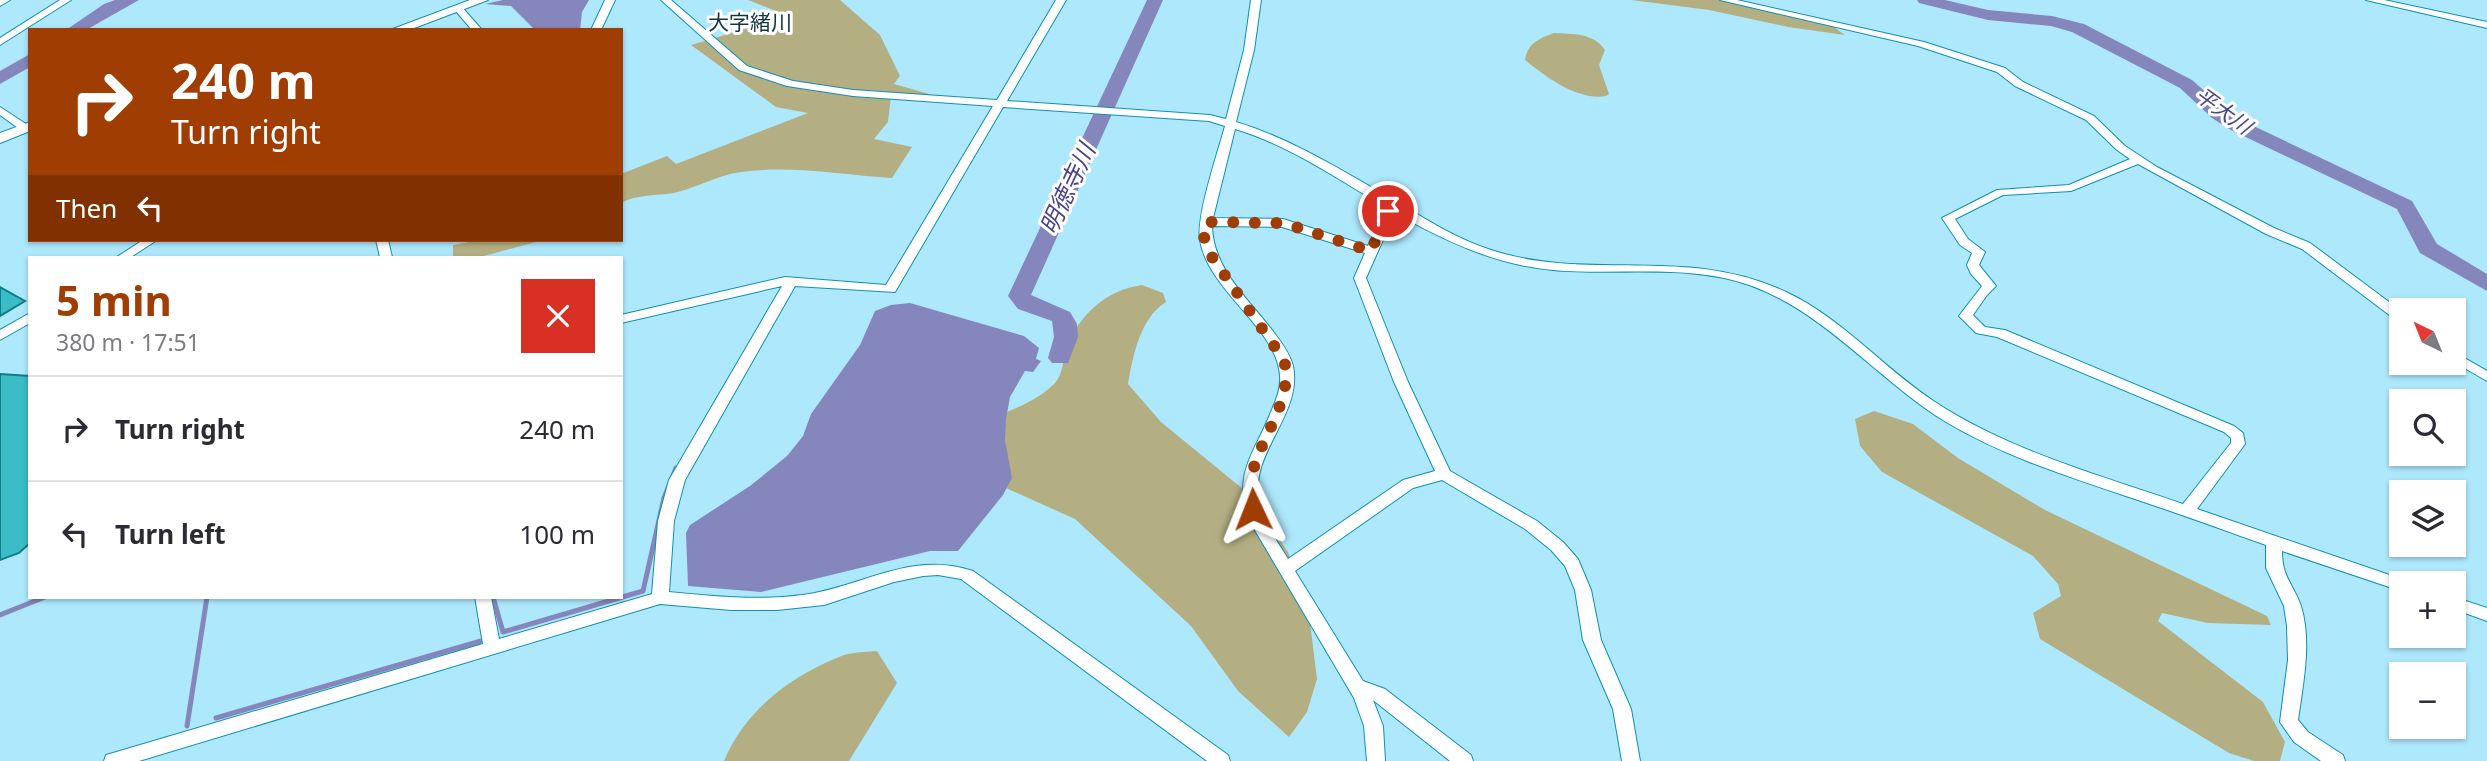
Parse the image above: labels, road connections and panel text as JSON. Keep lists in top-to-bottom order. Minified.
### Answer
{"districts":["大字緒川"],"water":["平大川","明徳寺川"],"north":"top left","page":{"turn":["240 m","Turn right"],"then":"Then","heading":["5 min","380 m · 17:51"],"map_buttons":["+","−"],"list":[{"name":"Turn right","value":"240 m"},{"name":"Turn left","value":"100 m"}]}}
